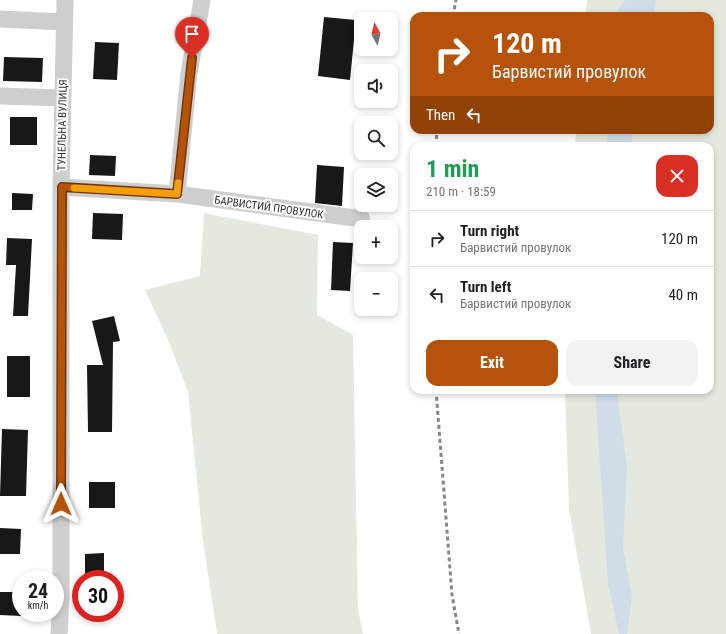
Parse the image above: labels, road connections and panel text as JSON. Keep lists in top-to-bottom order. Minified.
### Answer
{"streets":{"street":["ТУНЕЛЬНА ВУЛИЦЯ","БАРВИСТИЙ ПРОВУЛОК"]},"crossings":[["ТУНЕЛЬНА ВУЛИЦЯ","БАРВИСТИЙ ПРОВУЛОК"]],"north":"top","page":{"map_buttons":["+","−"],"turn":["120 m","Барвистий провулок"],"then":"Then","heading":["1 min","210 m · 18:59"],"list":[{"name":"Turn right","note":"Барвистий провулок","value":"120 m"},{"name":"Turn left","note":"Барвистий провулок","value":"40 m"}],"buttons":["Exit","Share"],"speed":"24 km/h","limit":"30"}}
